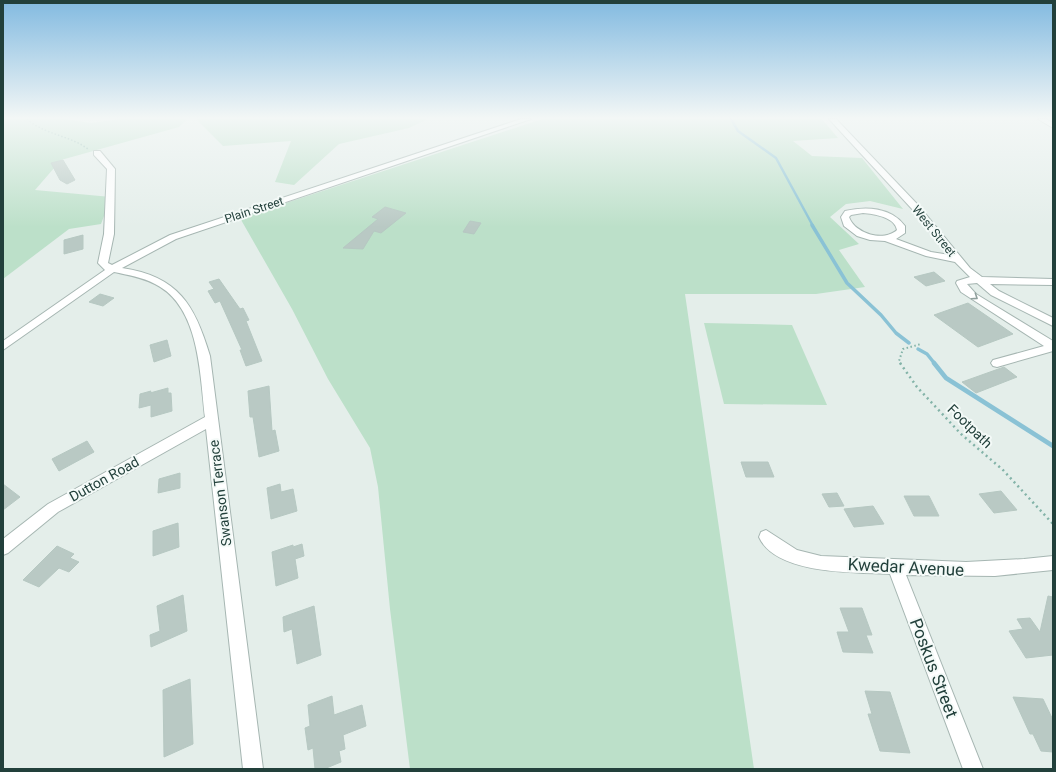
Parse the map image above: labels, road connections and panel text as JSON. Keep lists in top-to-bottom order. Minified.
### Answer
{"streets":{"street":["Plain Street","West Street","Dutton Road","Swanson Terrace","Kwedar Avenue","Poskus Street"],"path":["Footpath"]},"crossings":[["Plain Street","Swanson Terrace"],["Dutton Road","Swanson Terrace"],["Kwedar Avenue","Poskus Street"]]}
